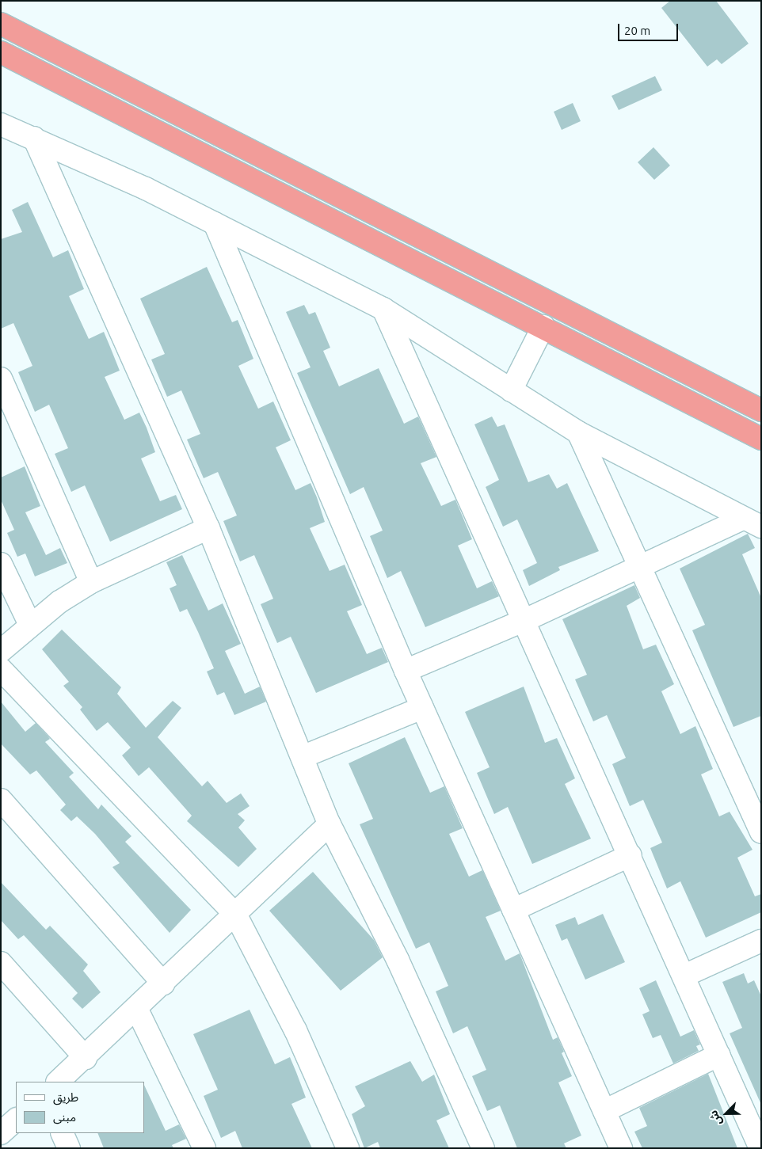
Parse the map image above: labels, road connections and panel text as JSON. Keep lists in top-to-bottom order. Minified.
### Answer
{"legend":["طريق","مبنى"],"scale_bar":"20 m","north":"bottom left"}
